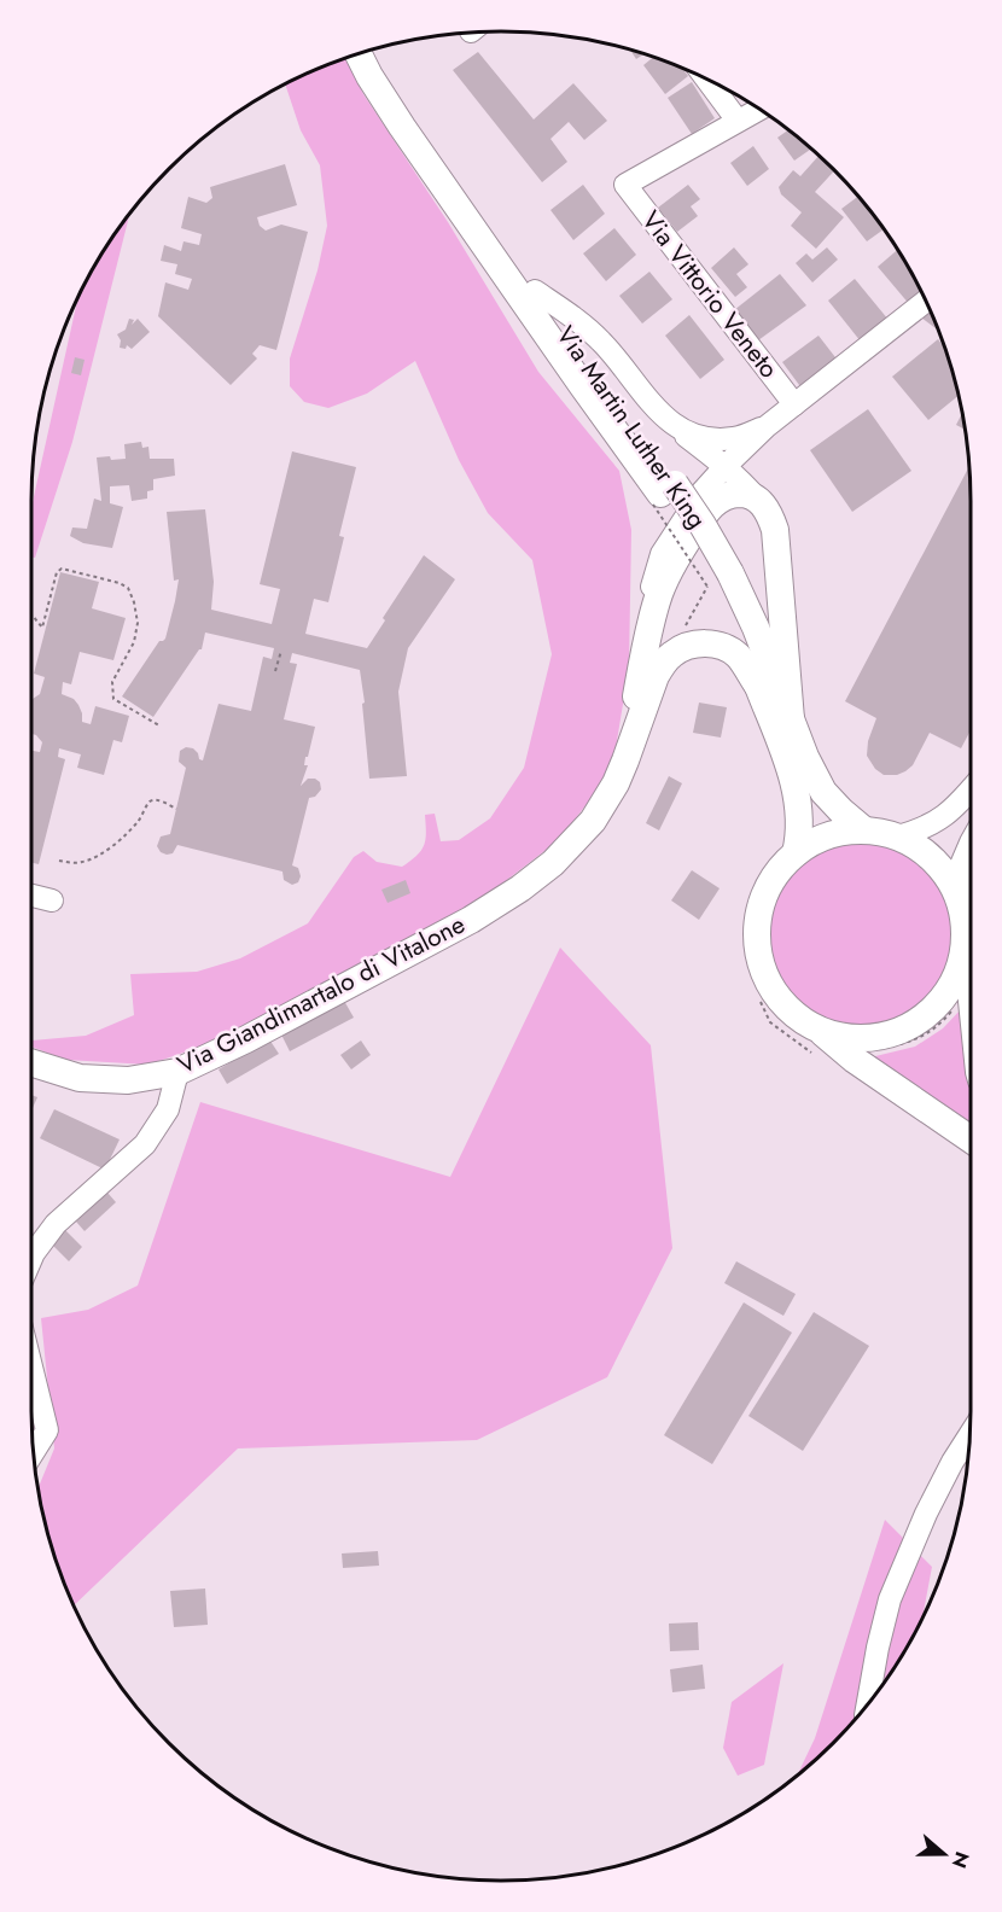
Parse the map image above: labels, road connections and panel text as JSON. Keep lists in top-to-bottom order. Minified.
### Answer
{"streets":{"main road":["Via Martin Luther King","Via Giandimartalo di Vitalone"],"street":["Via Vittorio Veneto"]},"north":"right"}
